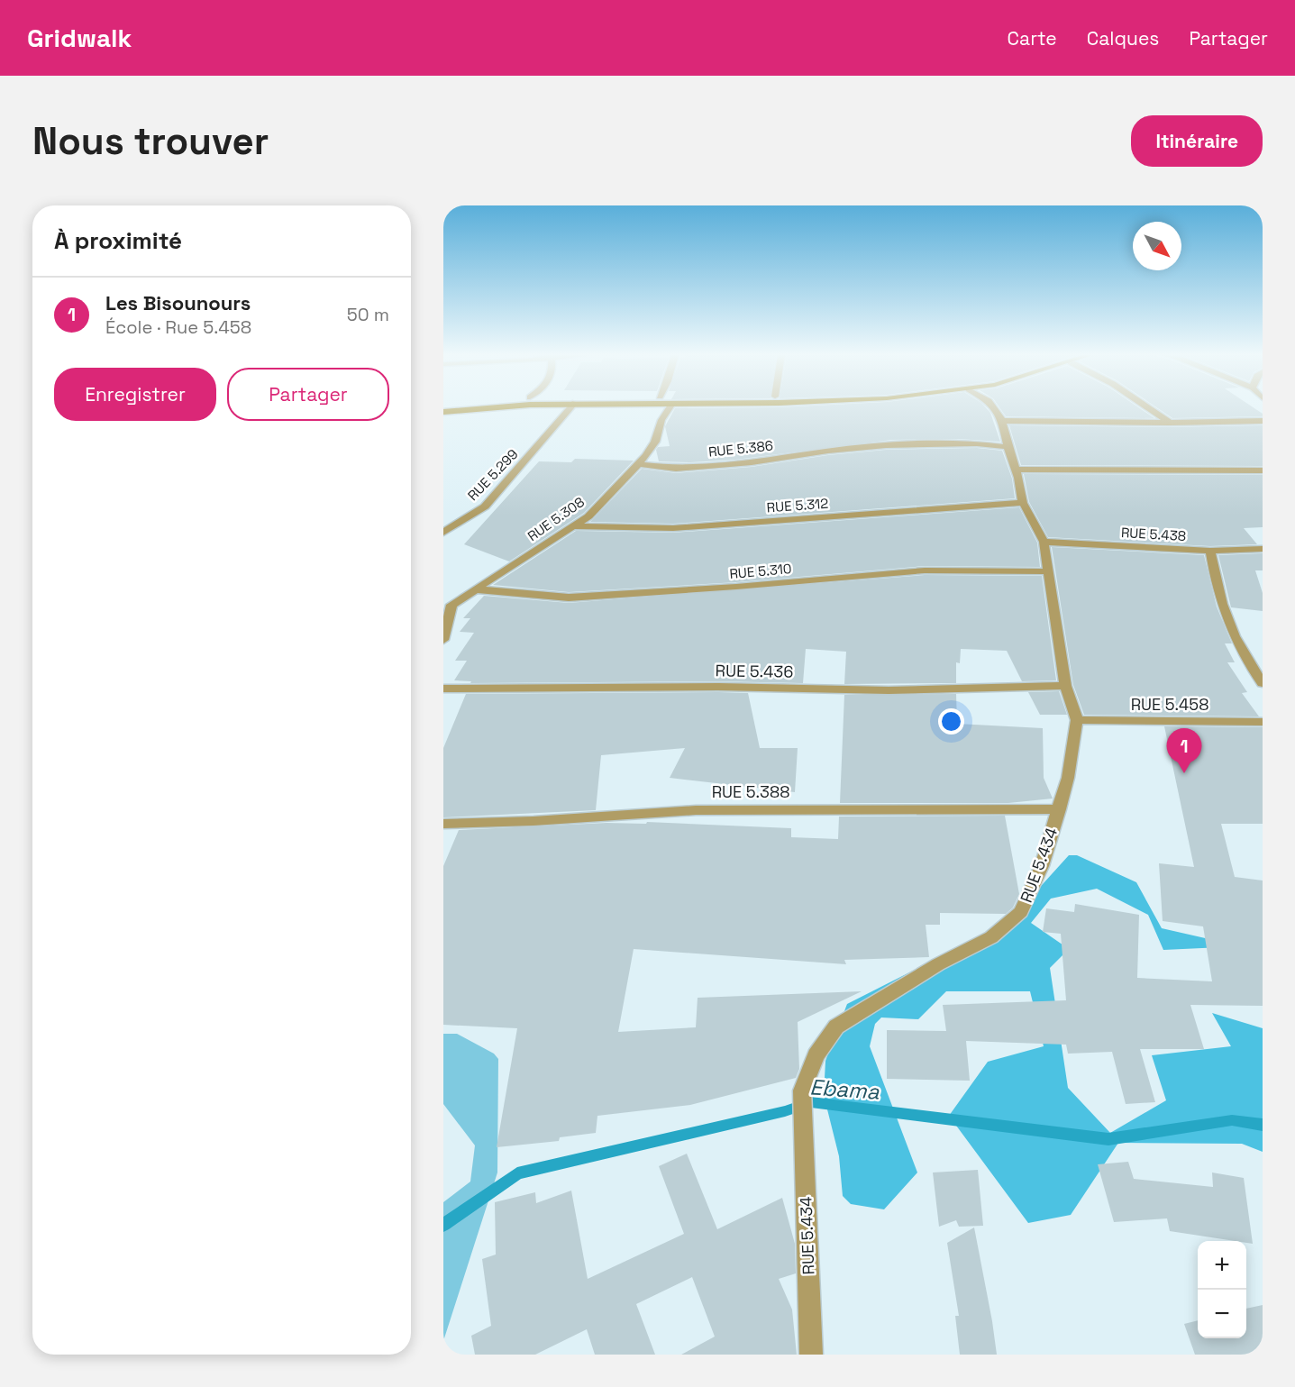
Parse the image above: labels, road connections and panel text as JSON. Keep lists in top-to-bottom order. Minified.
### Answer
{"streets":{"street":["RUE 5.386","RUE 5.299","RUE 5.312","RUE 5.308","RUE 5.438","RUE 5.310","RUE 5.436","RUE 5.458","RUE 5.388","RUE 5.434"]},"crossings":[["RUE 5.386","RUE 5.308"],["RUE 5.386","RUE 5.434"],["RUE 5.312","RUE 5.308"],["RUE 5.312","RUE 5.434"],["RUE 5.308","RUE 5.310"],["RUE 5.438","RUE 5.434"],["RUE 5.310","RUE 5.434"],["RUE 5.436","RUE 5.434"],["RUE 5.458","RUE 5.434"],["RUE 5.388","RUE 5.434"]],"water":["Ebama"],"north":"bottom right","page":{"header":"Gridwalk","nav":["Carte","Calques","Partager"],"buttons":["Itinéraire",["Enregistrer","Partager"]],"title":"Nous trouver","heading":"À proximité","list":[{"mark":"1","name":"Les Bisounours","note":"École · Rue 5.458","value":"50 m"}],"pins":"1","map_buttons":["+","−"]}}
